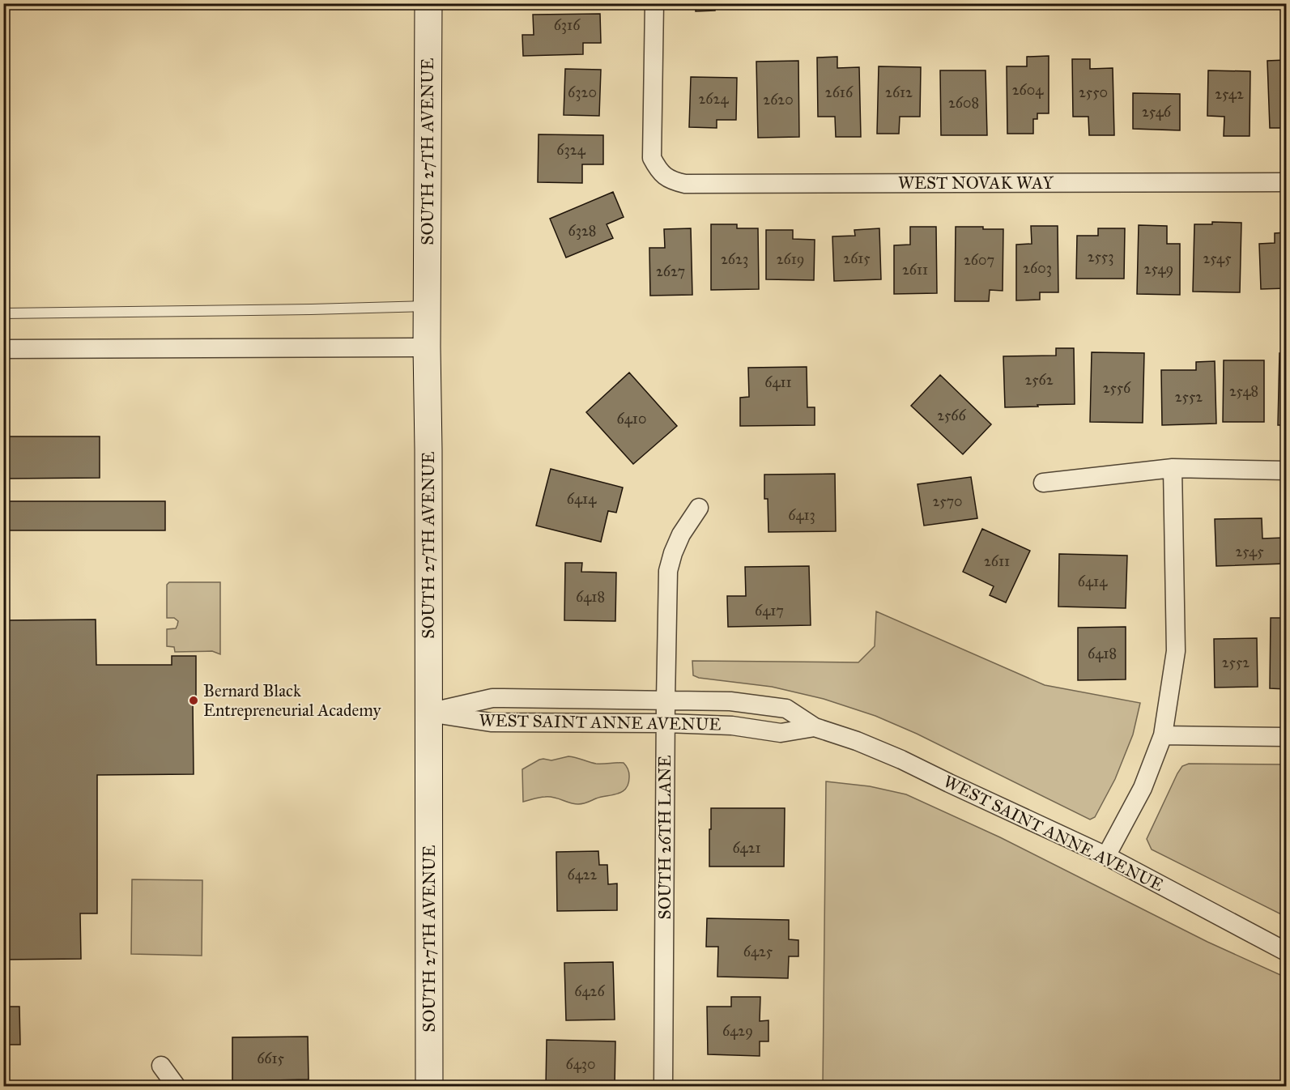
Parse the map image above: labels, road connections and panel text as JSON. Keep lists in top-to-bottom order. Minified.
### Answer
{"streets":{"main road":["SOUTH 27TH AVENUE"],"street":["WEST NOVAK WAY","WEST SAINT ANNE AVENUE","SOUTH 26TH LANE"]},"crossings":[["SOUTH 27TH AVENUE","WEST SAINT ANNE AVENUE"],["WEST SAINT ANNE AVENUE","SOUTH 26TH LANE"]],"places":["Bernard Black Entrepreneurial Academy"],"house_numbers":["6316","2604","6320","2616","2612","2550","2542","2624","2620","2608","2546","6324","6328","2553","2615","2545","2623","2619","2607","2603","2549","2611","2627","2562","6411","2556","2548","2552","2566","6410","6414","2570","6413","2545","2611","6414","6418","6417","6418","2552","6421","6422","6425","6426","6429","6615","6430"]}
